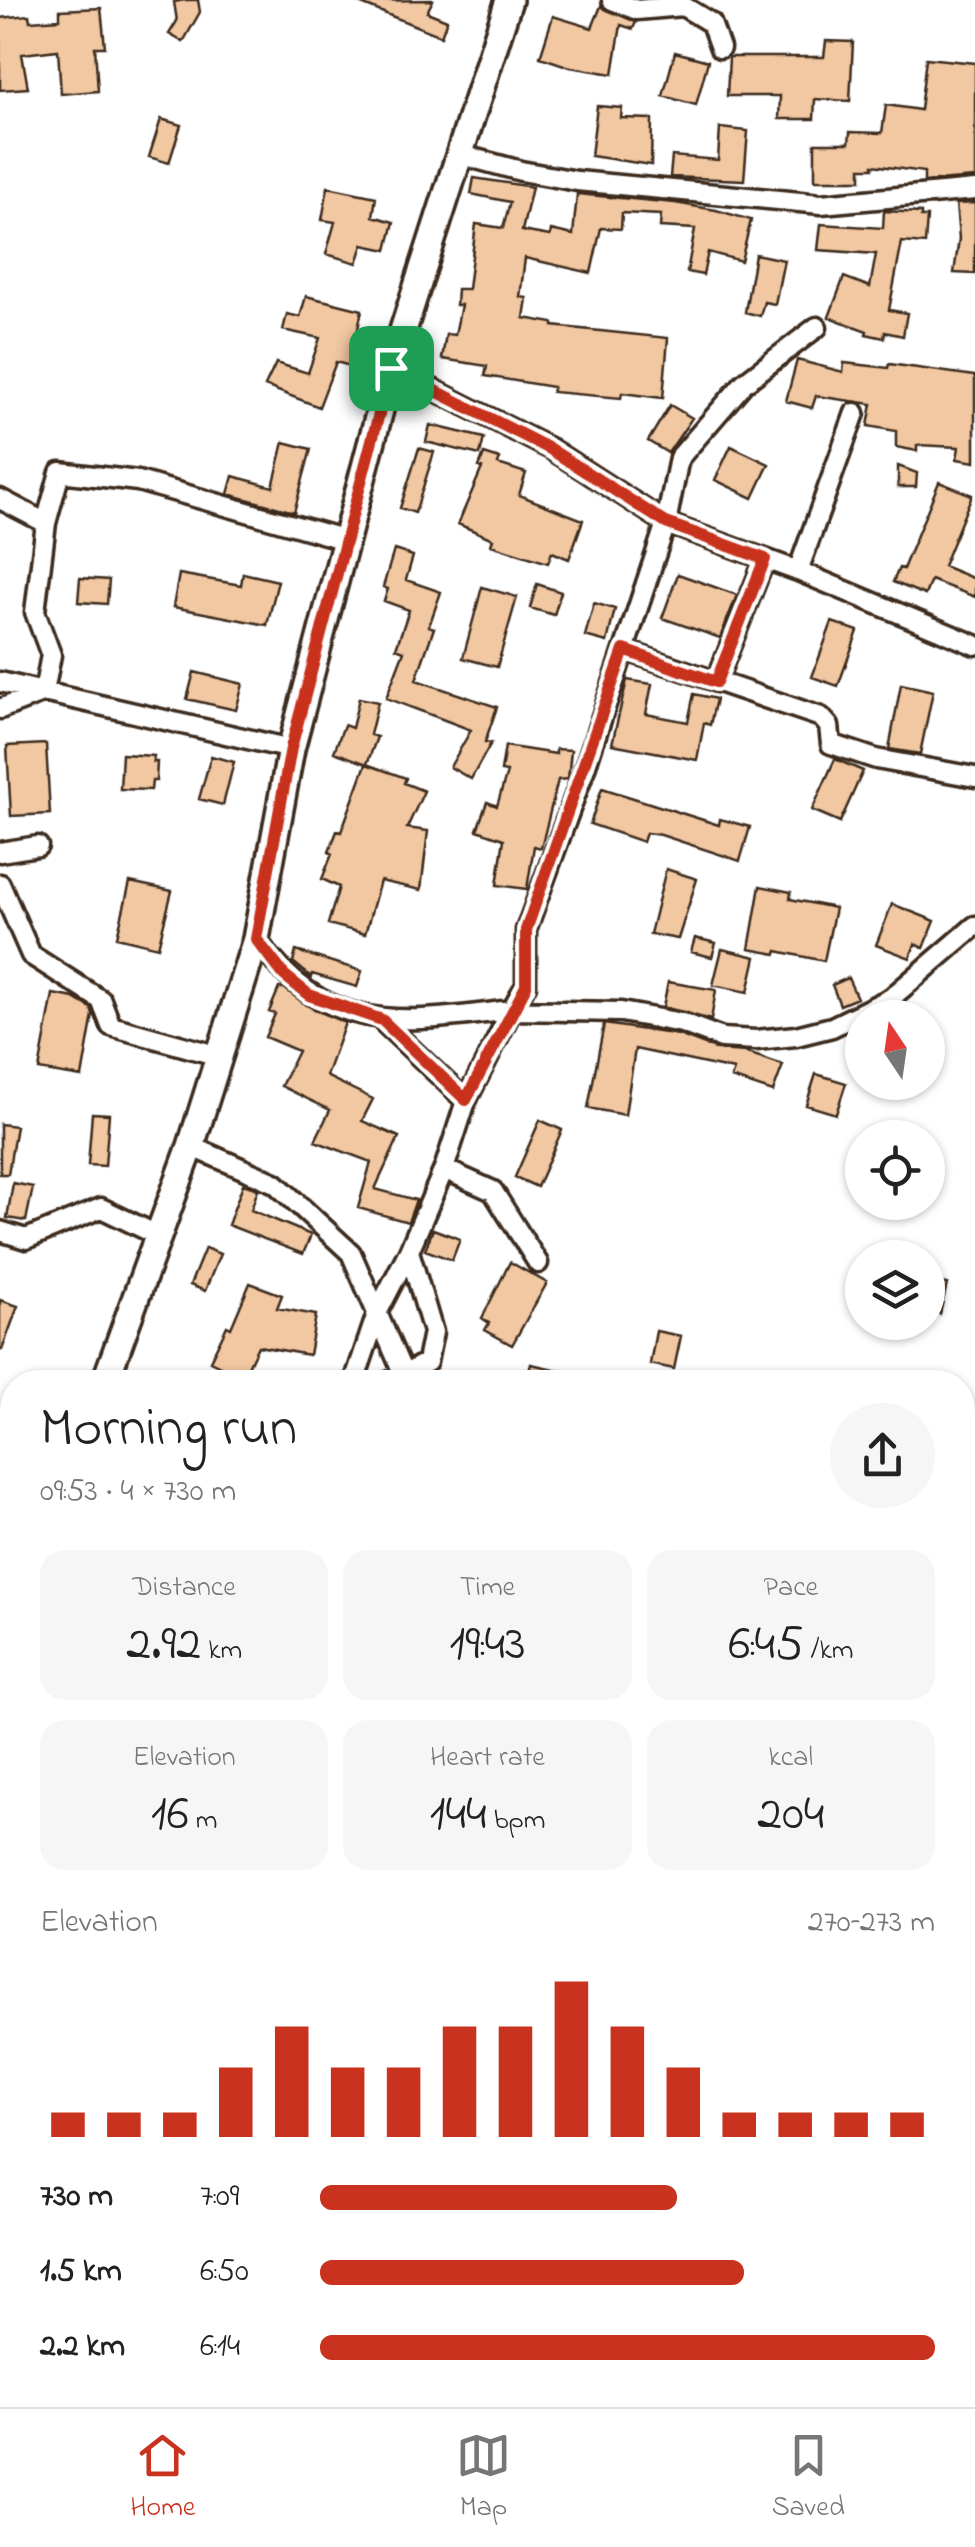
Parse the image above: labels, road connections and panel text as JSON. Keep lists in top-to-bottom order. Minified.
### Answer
{"north":"top","page":{"heading":["Morning run","09:53 · 4 × 730 m"],"stats":[["Distance","2.92 km"],["Time","19:43"],["Pace","6:45 /km"],["Elevation","16 m"],["Heart rate","144 bpm"],["kcal","204"]],"chart":["Elevation","270–273 m"],"list":[{"name":"730 m","note":"7:09"},{"name":"1.5 km","note":"6:50"},{"name":"2.2 km","note":"6:14"}],"tabs":["Home","Map","Saved"]}}
